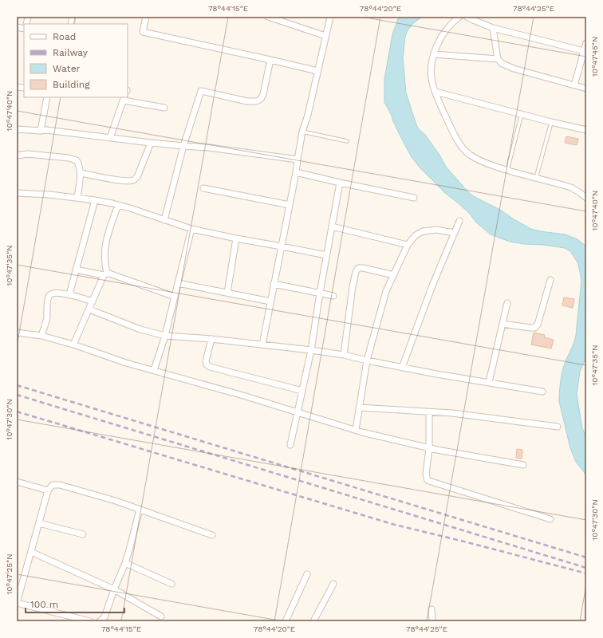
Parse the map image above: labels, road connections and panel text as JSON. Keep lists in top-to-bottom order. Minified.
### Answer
{"legend":["Road","Railway","Water","Building"],"scale_bar":"100 m","coordinates":["78°44'15\"E","78°44'20\"E","78°44'25\"E","10°47'45\"N","10°47'40\"N","10°47'35\"N","10°47'30\"N","10°47'25\"N"]}
